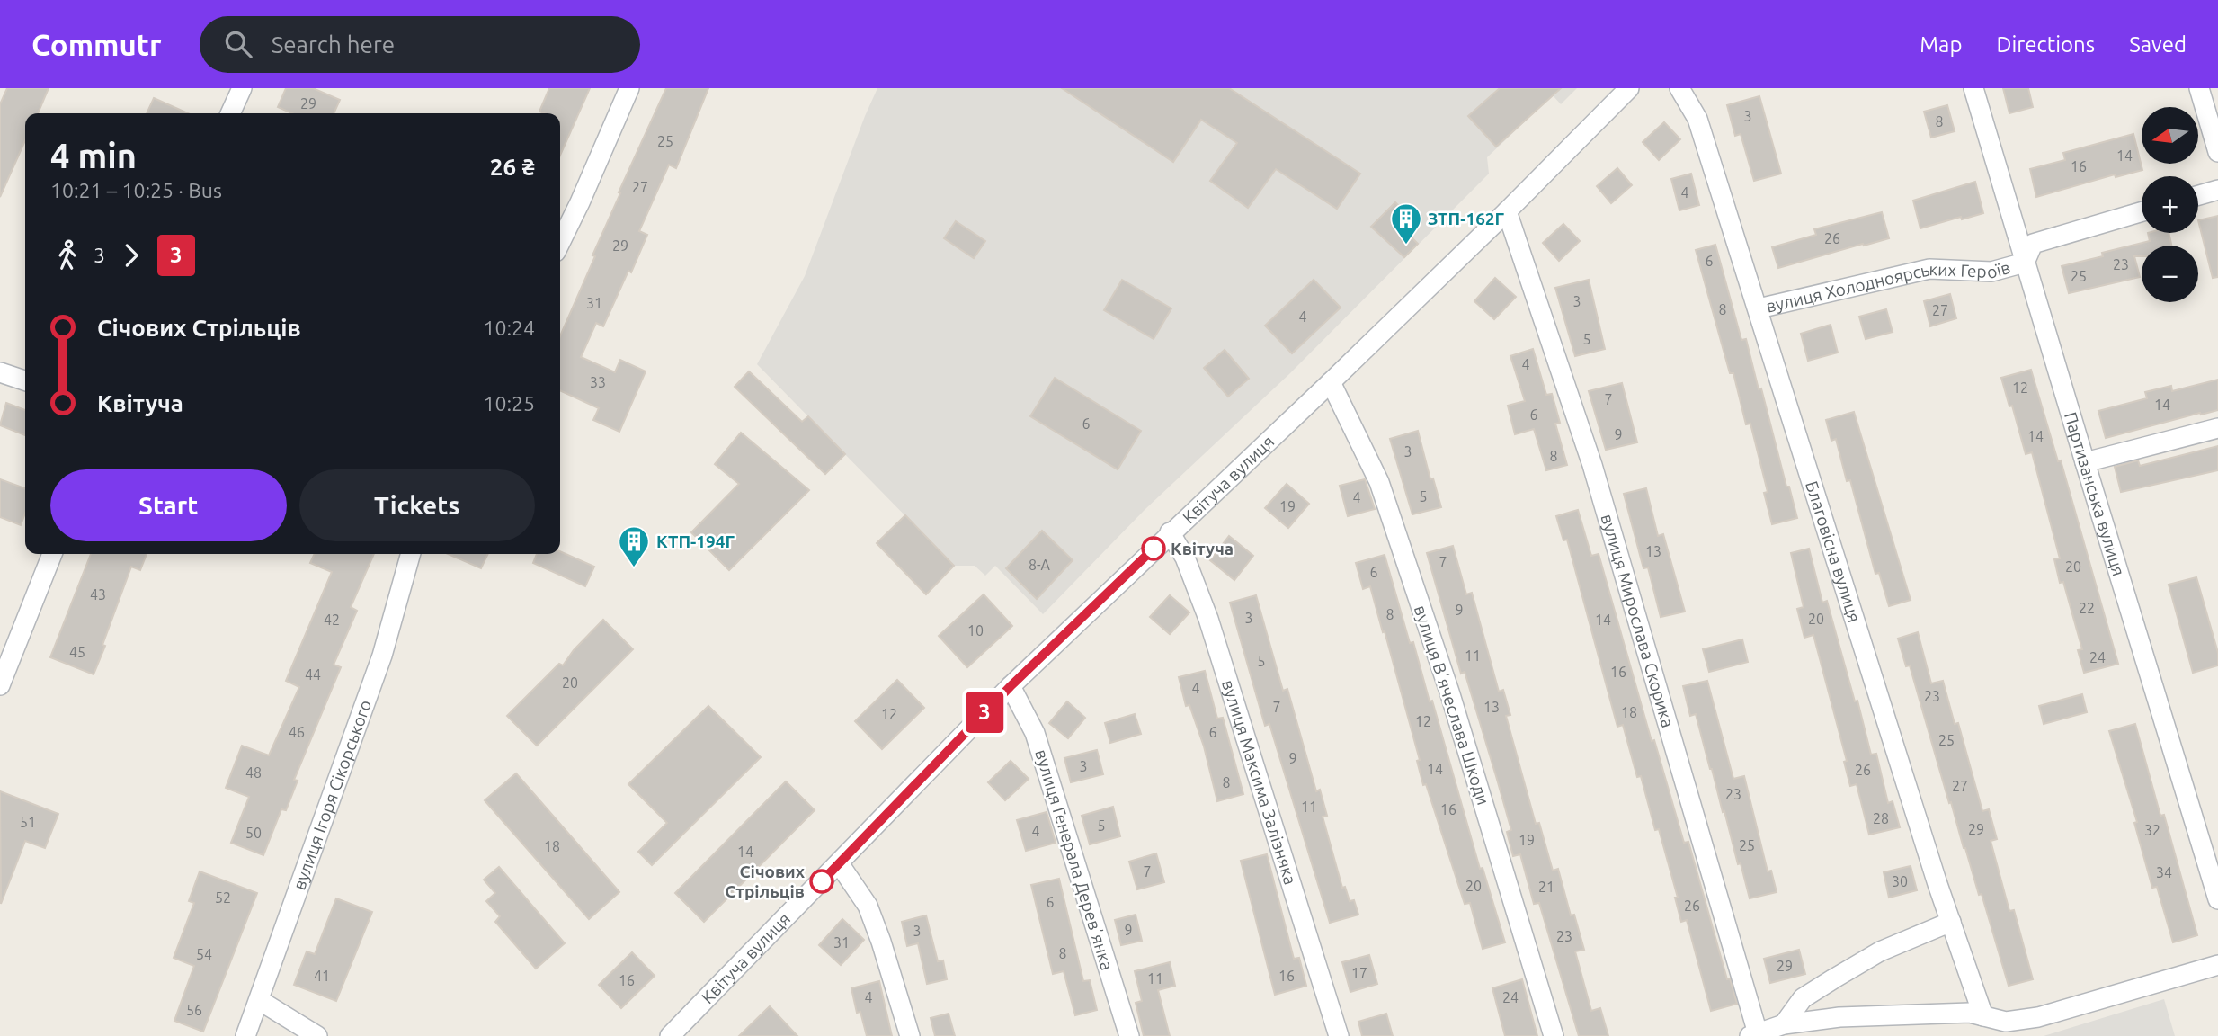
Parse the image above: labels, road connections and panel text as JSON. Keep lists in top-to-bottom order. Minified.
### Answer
{"streets":{"street":["вулиця Холодноярських Героїв","Квітуча вулиця","Партизанська вулиця","Благовісна вулиця","вулиця Мирослава Скорика","вулиця Вʼячеслава Шкоди","вулиця Максима Залізняка","вулиця Ігоря Сікорського","вулиця Генерала Деревʼянка"]},"crossings":[["вулиця Холодноярських Героїв","Партизанська вулиця"],["вулиця Холодноярських Героїв","Благовісна вулиця"],["Квітуча вулиця","вулиця Мирослава Скорика"],["Квітуча вулиця","вулиця Вʼячеслава Шкоди"],["Квітуча вулиця","вулиця Максима Залізняка"],["Квітуча вулиця","вулиця Генерала Деревʼянка"]],"places":{"building":["ЗТП-162Г","КТП-194Г"],"other":["Квітуча","Січових Стрільців"]},"lines":["bus line 3"],"house_numbers":["29","3","8","25","14","16","27","4","26","29","6","23","25","3","31","8","27","4","5","4","33","12","7","14","6","6","9","14","3","8","5","4","19","13","7","8-А","20","6","43","22","9","8","3","20","42","14","10","45","11","24","5","16","44","20","4","23","7","13","18","12","12","46","6","25","9","3","14","26","48","8","27","23","11","16","28","51","5","29","32","4","50","19","25","18","14","7","34","30","20","21","52","6","26","9","3","23","31","8","54","29","17","41","16","11","16","4","24","56"],"north":"left","page":{"header":"Commutr","search":"Search here","nav":["Map","Directions","Saved"],"on_map":"3","map_buttons":["+","−"],"heading":["4 min","10:21 – 10:25 · Bus","26 ₴"],"legs":["3","3"],"list":[{"name":"Січових Стрільців","value":"10:24"},{"name":"Квітуча","value":"10:25"}],"buttons":["Start","Tickets"]}}
